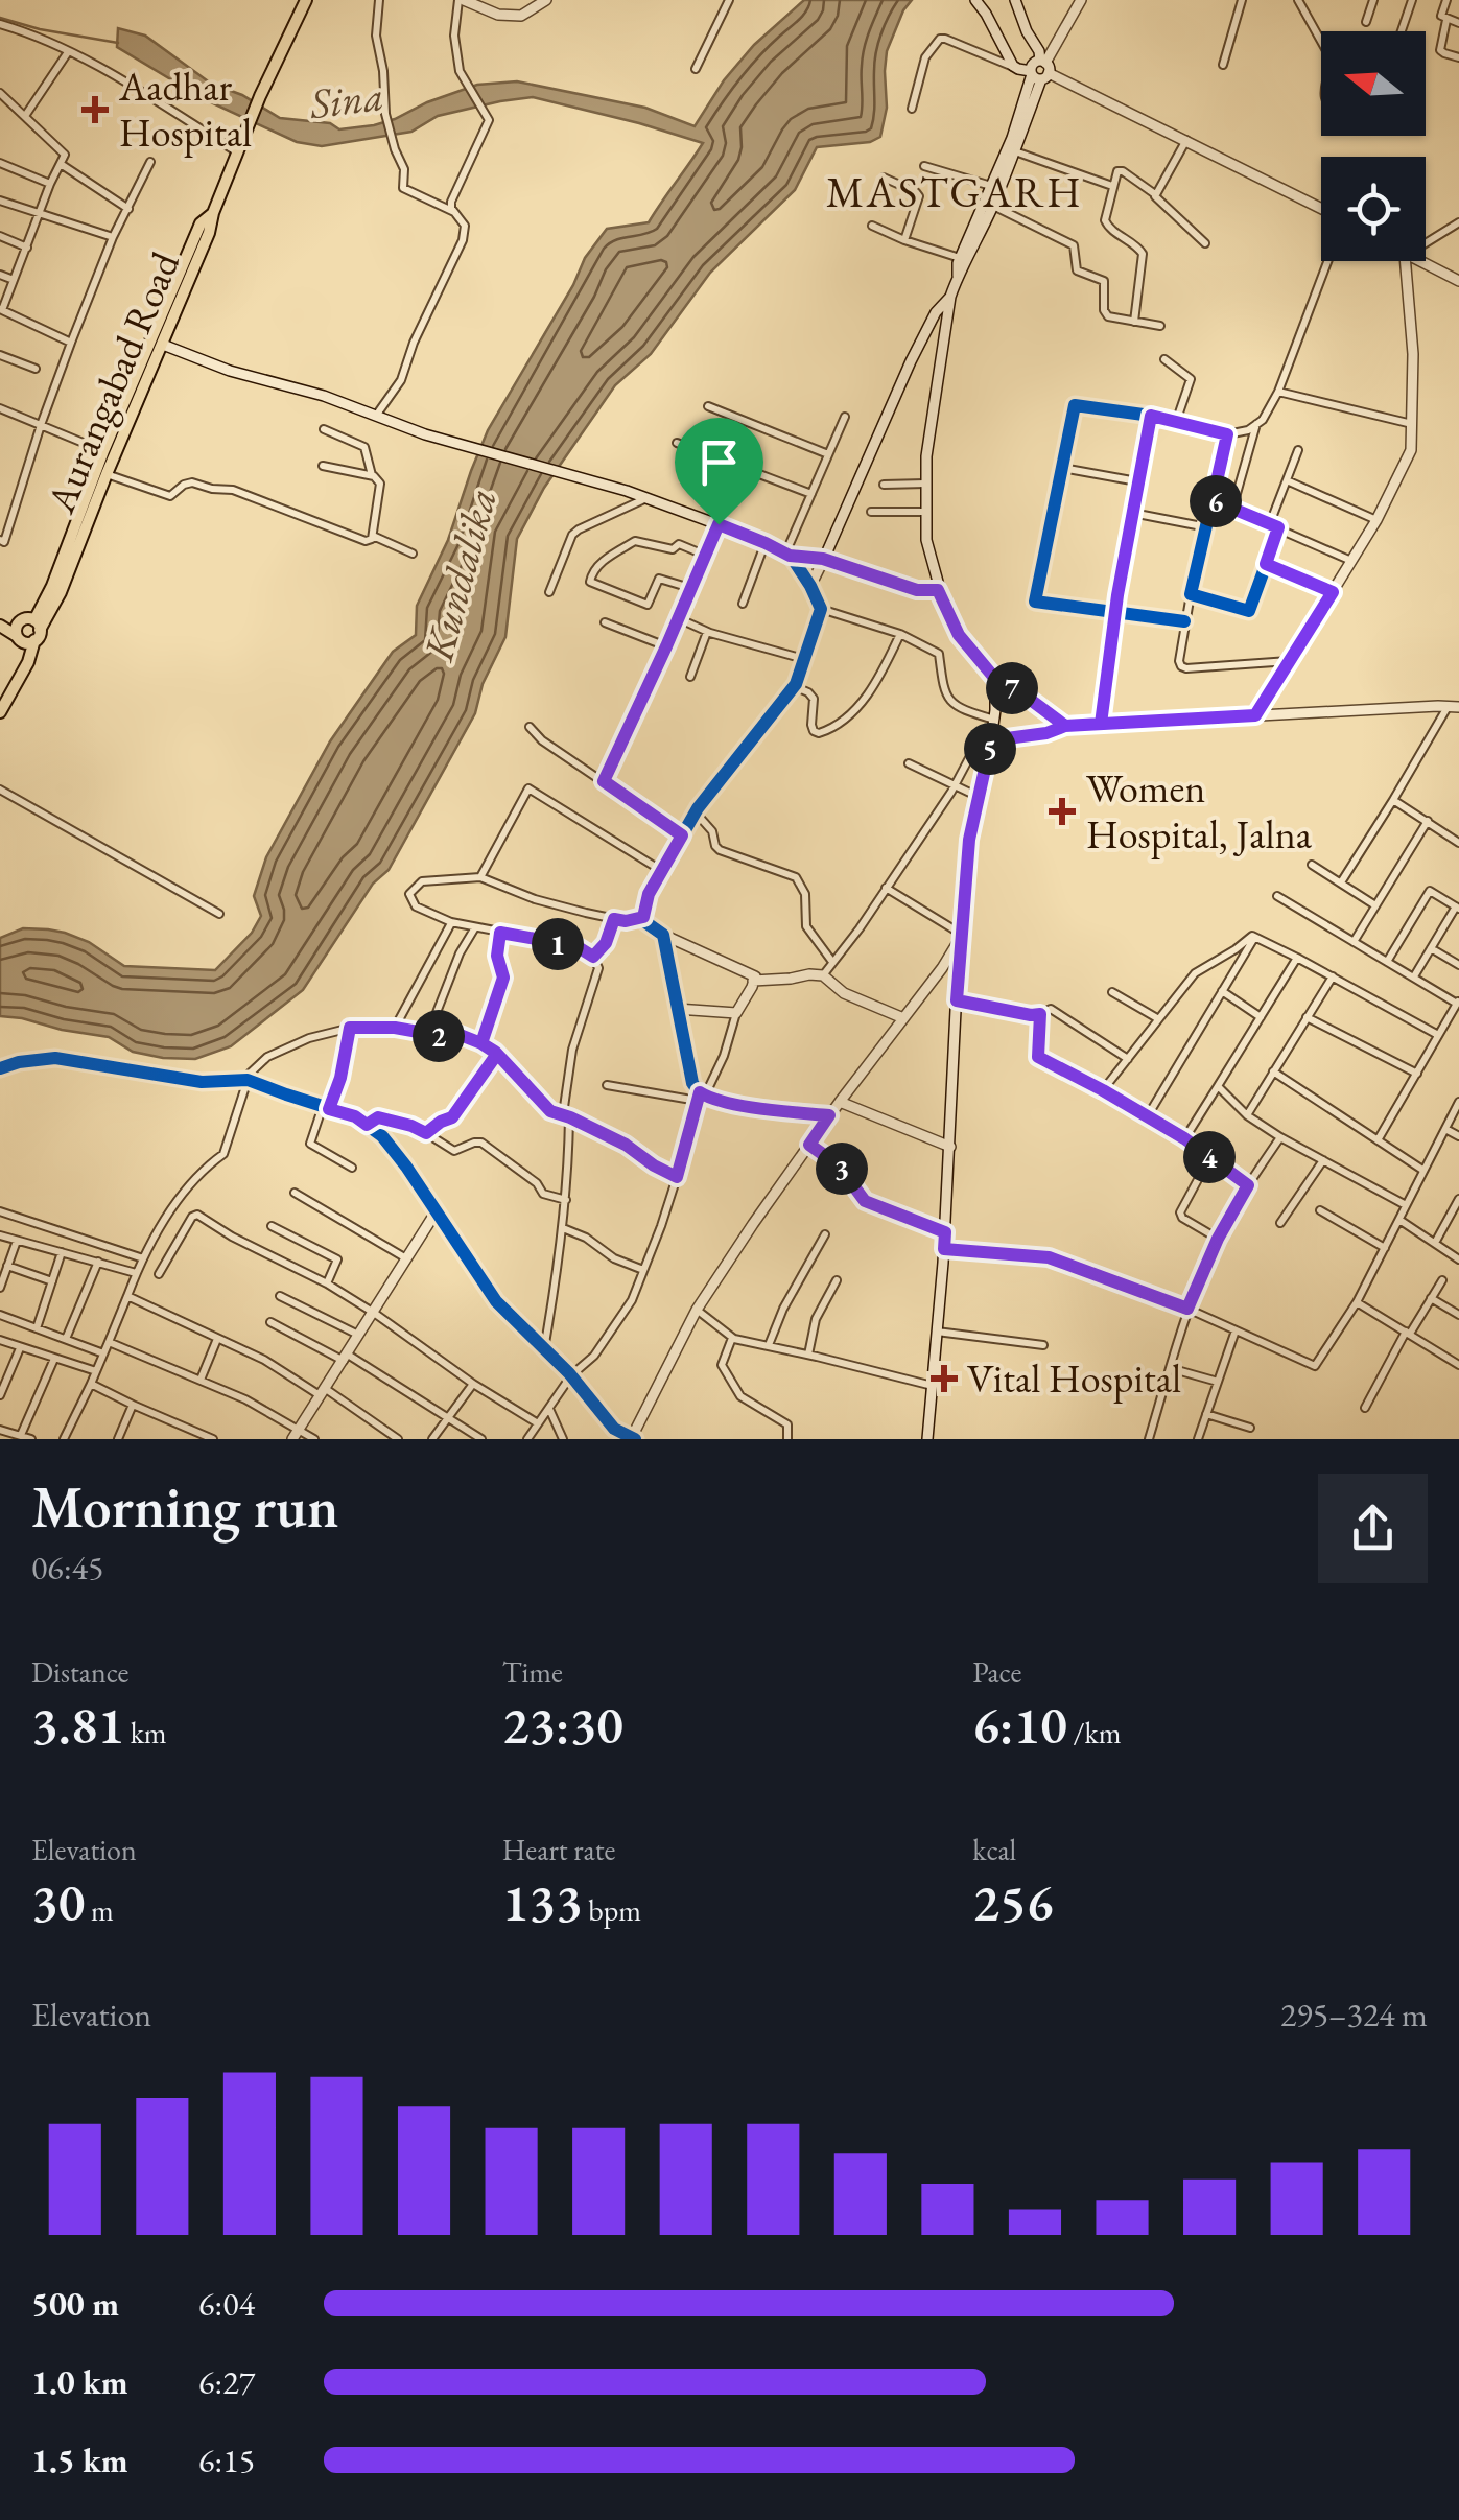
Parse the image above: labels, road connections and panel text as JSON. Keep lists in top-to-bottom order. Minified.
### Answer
{"streets":{"main road":["Aurangabad Road"]},"districts":["MASTGARH"],"water":["Sina","Kundalika"],"places":{"health":["Aadhar Hospital","Women Hospital, Jalna","Vital Hospital"]},"north":"left","page":{"pins":["6","7","5","1","2","4","3"],"heading":["Morning run","06:45"],"stats":[["Distance","3.81 km"],["Time","23:30"],["Pace","6:10 /km"],["Elevation","30 m"],["Heart rate","133 bpm"],["kcal","256"]],"chart":["Elevation","295–324 m"],"list":[{"name":"500 m","note":"6:04"},{"name":"1.0 km","note":"6:27"},{"name":"1.5 km","note":"6:15"}]}}
